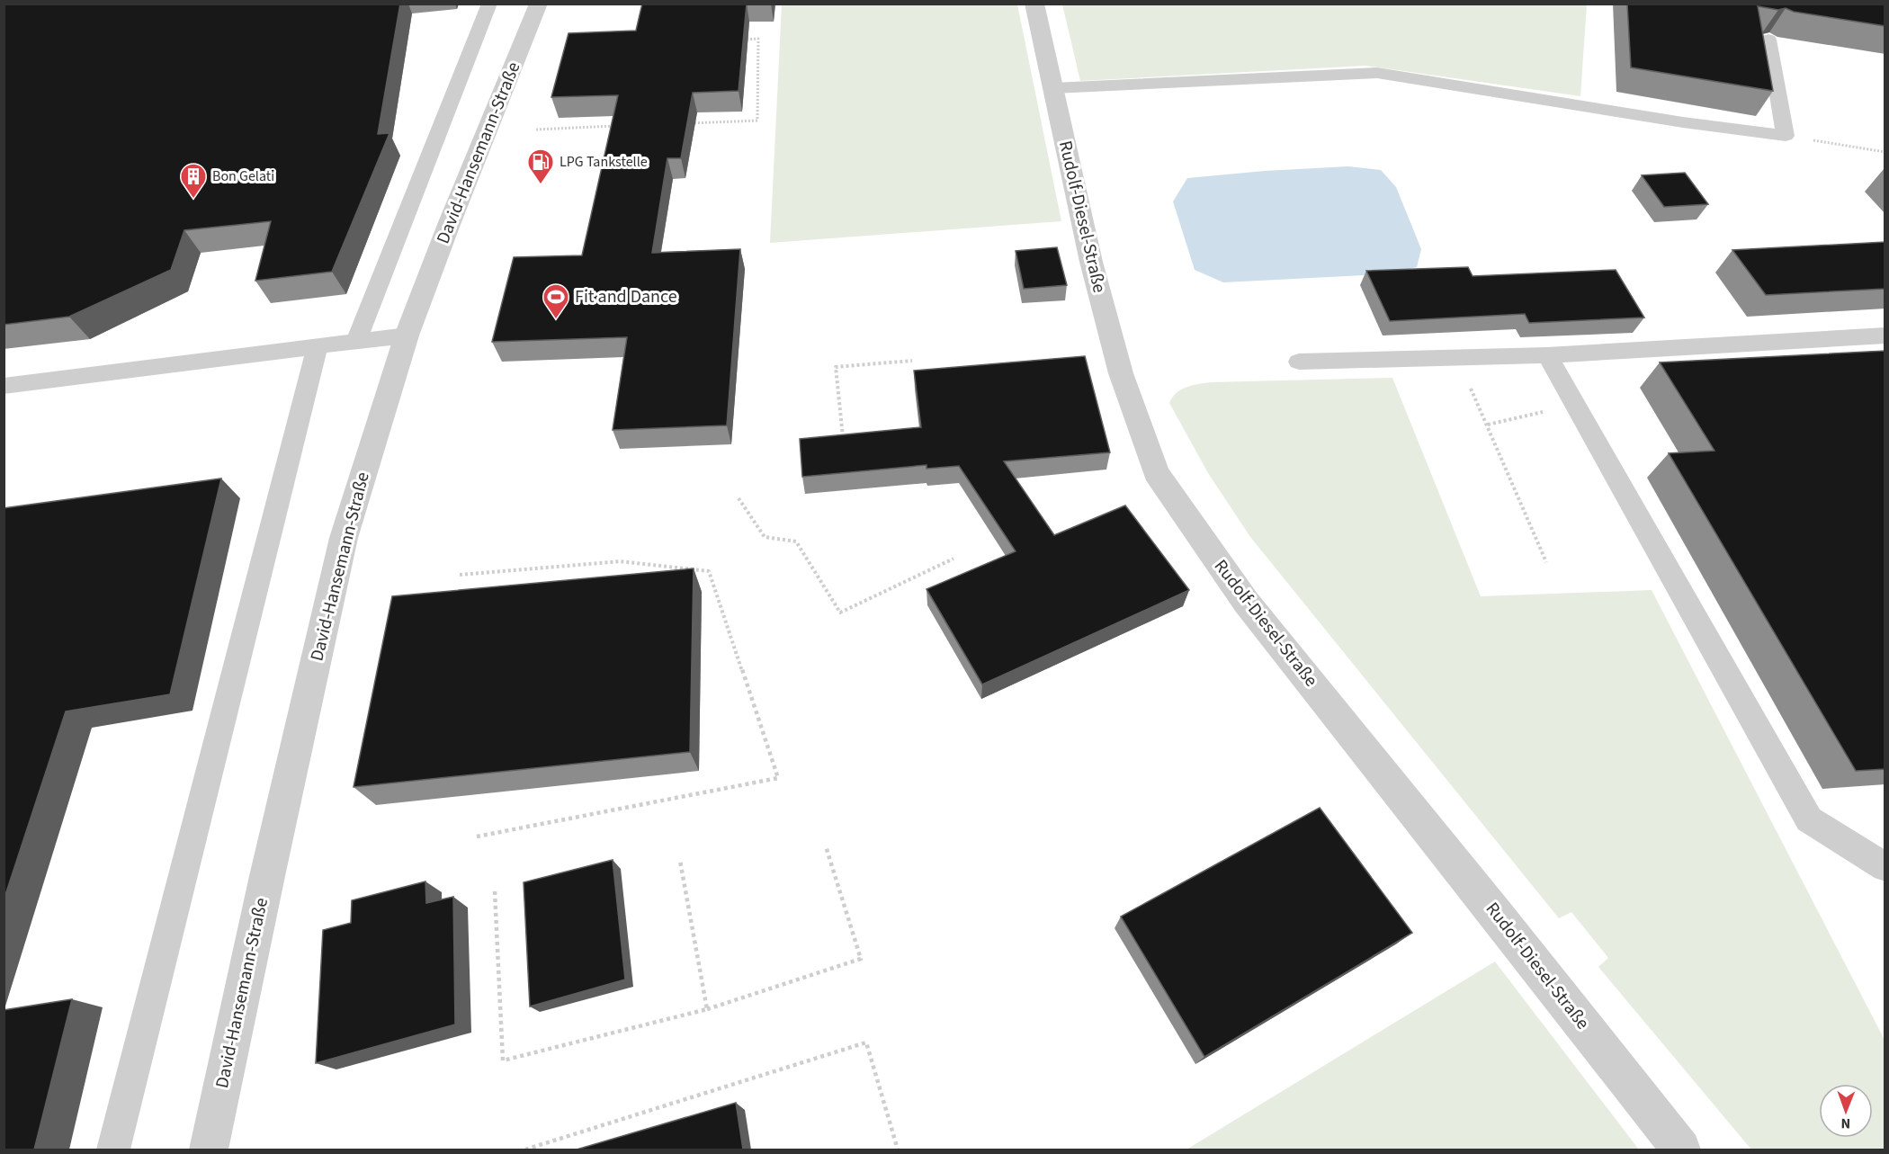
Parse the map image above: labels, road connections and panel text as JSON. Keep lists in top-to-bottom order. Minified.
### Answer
{"streets":{"street":["David-Hansemann-Straße","Rudolf-Diesel-Straße"]},"places":{"fuel station":["LPG Tankstelle"],"building":["Bon Gelati"],"sports":["Fit and Dance"]},"north":"bottom"}
